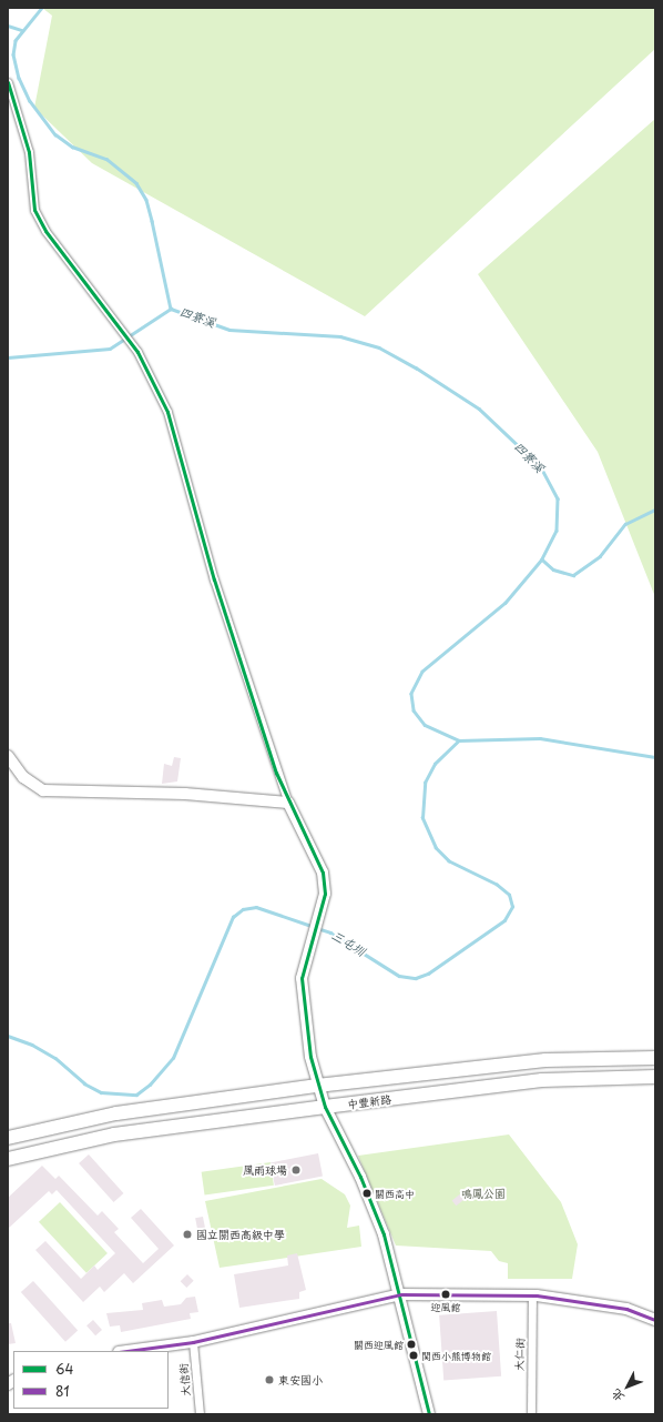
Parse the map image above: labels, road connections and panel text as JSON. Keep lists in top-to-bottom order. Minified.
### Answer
{"streets":{"main road":["中豐新路"],"street":["大仁街","大信街"]},"water":["四寮溪","三屯圳"],"parks":["鳴鳳公園"],"places":["風雨球場","關西高中","國立關西高級中學","迎風館","關西迎風館","関西小熊博物館","東安國小"],"lines":["transit line 64","transit line 81"],"legend":["64","81"],"north":"bottom left"}
